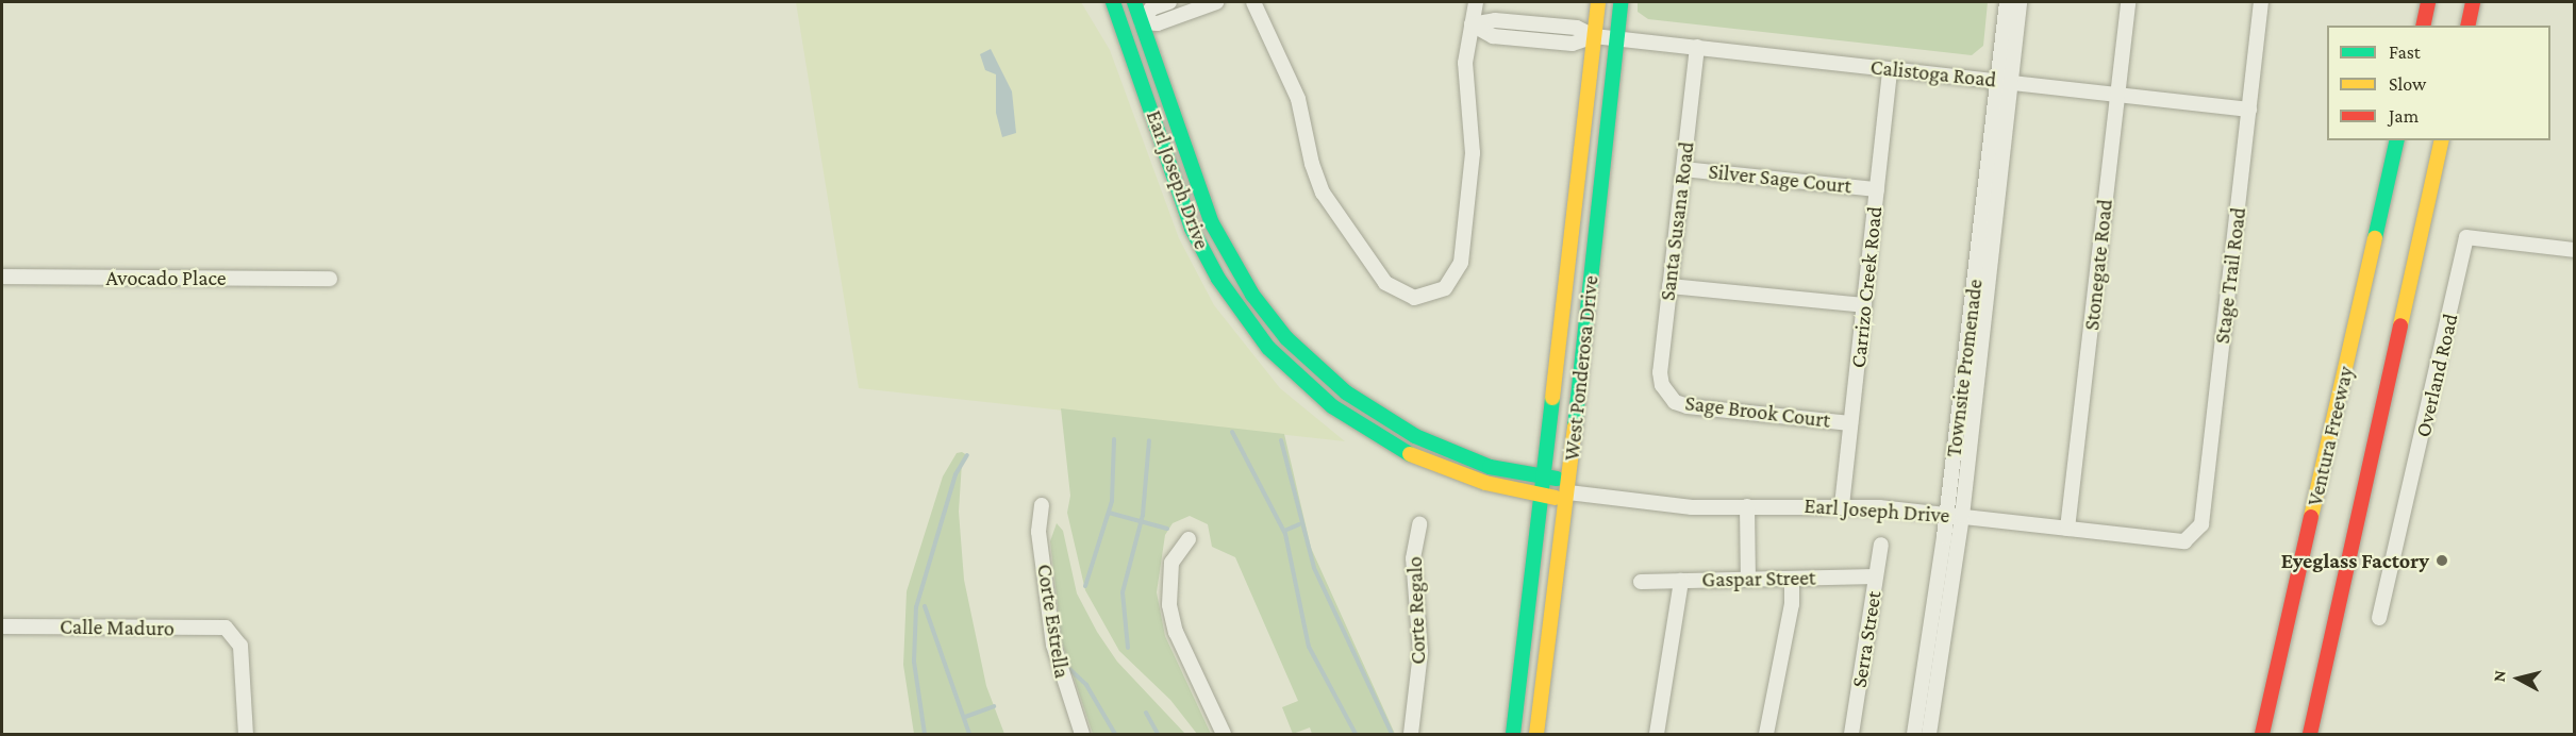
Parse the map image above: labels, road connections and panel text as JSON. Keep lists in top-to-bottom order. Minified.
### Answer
{"streets":{"main road":["Earl Joseph Drive","West Ponderosa Drive","Ventura Freeway"],"street":["Calistoga Road","Silver Sage Court","Santa Susana Road","Stonegate Road","Stage Trail Road","Avocado Place","Carrizo Creek Road","Townsite Promenade","Overland Road","Sage Brook Court","Gaspar Street","Corte Regalo","Corte Estrella","Calle Maduro","Serra Street"]},"crossings":[["Calistoga Road","Santa Susana Road"],["Calistoga Road","Stonegate Road"],["Calistoga Road","Stage Trail Road"],["Calistoga Road","Carrizo Creek Road"],["Calistoga Road","West Ponderosa Drive"],["Calistoga Road","Townsite Promenade"],["Silver Sage Court","Santa Susana Road"],["Silver Sage Court","Carrizo Creek Road"],["Earl Joseph Drive","Stonegate Road"],["Earl Joseph Drive","Stage Trail Road"],["Earl Joseph Drive","Carrizo Creek Road"],["Earl Joseph Drive","West Ponderosa Drive"],["Earl Joseph Drive","Townsite Promenade"],["Santa Susana Road","Sage Brook Court"],["Carrizo Creek Road","Sage Brook Court"],["Gaspar Street","Serra Street"]],"places":["Eyeglass Factory"],"legend":["Fast","Slow","Jam"],"north":"left"}
